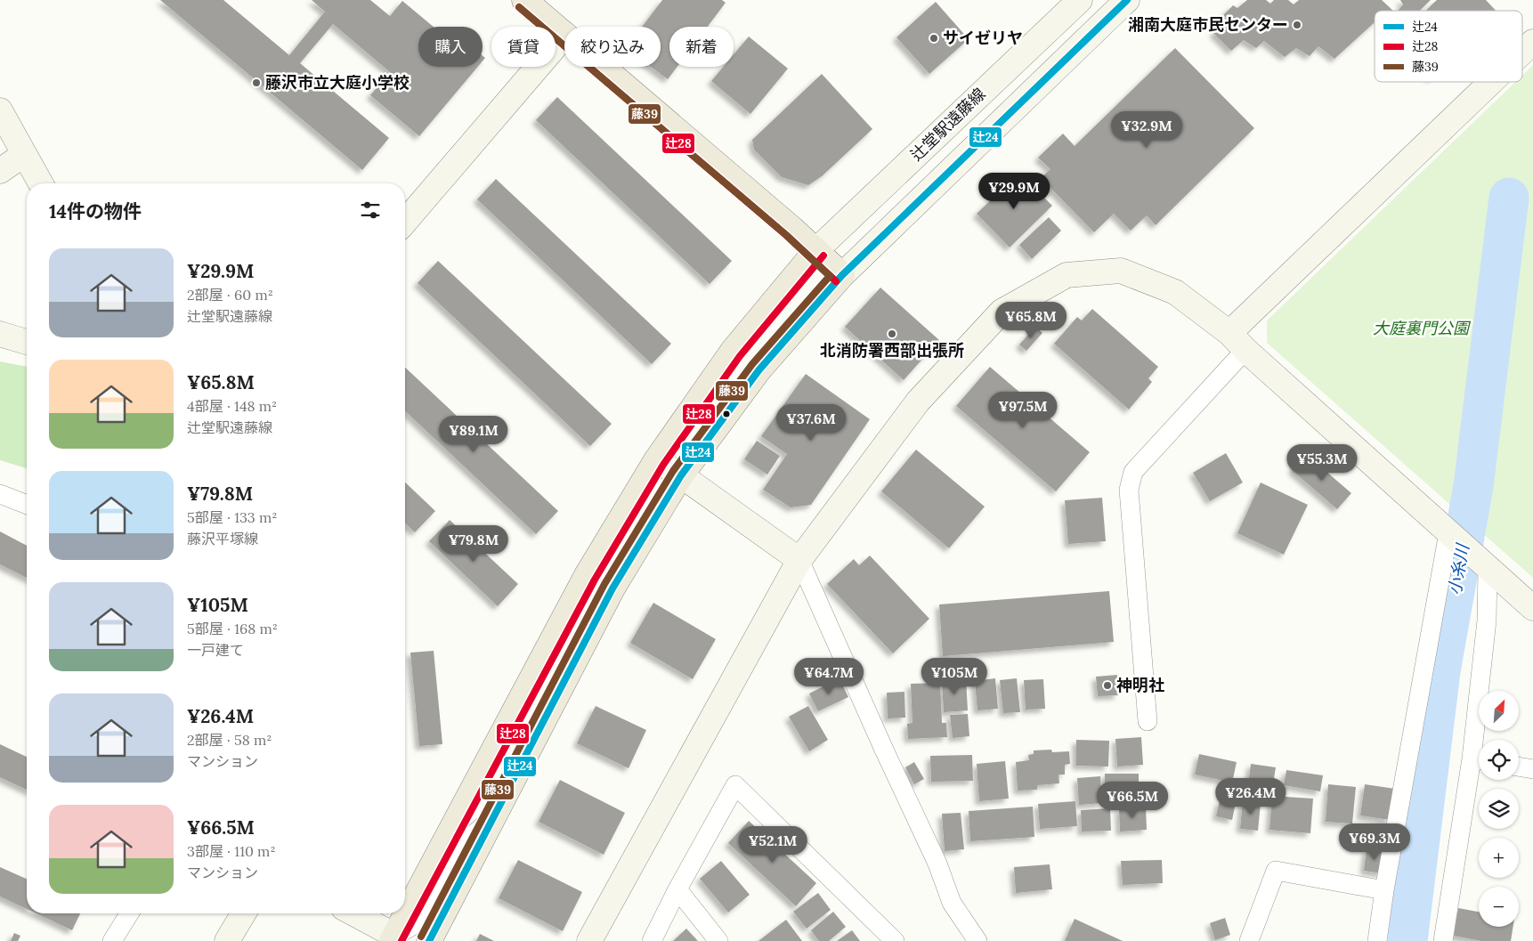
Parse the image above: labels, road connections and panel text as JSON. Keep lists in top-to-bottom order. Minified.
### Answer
{"streets":{"street":["辻堂駅遠藤線"]},"water":["小糸川"],"parks":["大庭裏門公園"],"places":["湘南大庭市民センター","サイゼリヤ","藤沢市立大庭小学校","北消防署西部出張所","神明社"],"lines":["transit line 辻24","transit line 辻28","transit line 藤39"],"legend":["辻24","辻28","藤39"],"north":"top right","page":{"chip":["購入","賃貸","絞り込み","新着"],"price":["¥32.9M","¥29.9M","¥65.8M","¥97.5M","¥37.6M","¥89.1M","¥55.3M","¥79.8M","¥64.7M","¥105M","¥26.4M","¥66.5M","¥69.3M","¥52.1M"],"heading":"14件の物件","list":[{"name":"¥29.9M","note":"2部屋 · 60 m² · 辻堂駅遠藤線"},{"name":"¥65.8M","note":"4部屋 · 148 m² · 辻堂駅遠藤線"},{"name":"¥79.8M","note":"5部屋 · 133 m² · 藤沢平塚線"},{"name":"¥105M","note":"5部屋 · 168 m² · 一戸建て"},{"name":"¥26.4M","note":"2部屋 · 58 m² · マンション"},{"name":"¥66.5M","note":"3部屋 · 110 m² · マンション"}],"map_buttons":["+","−"]}}
